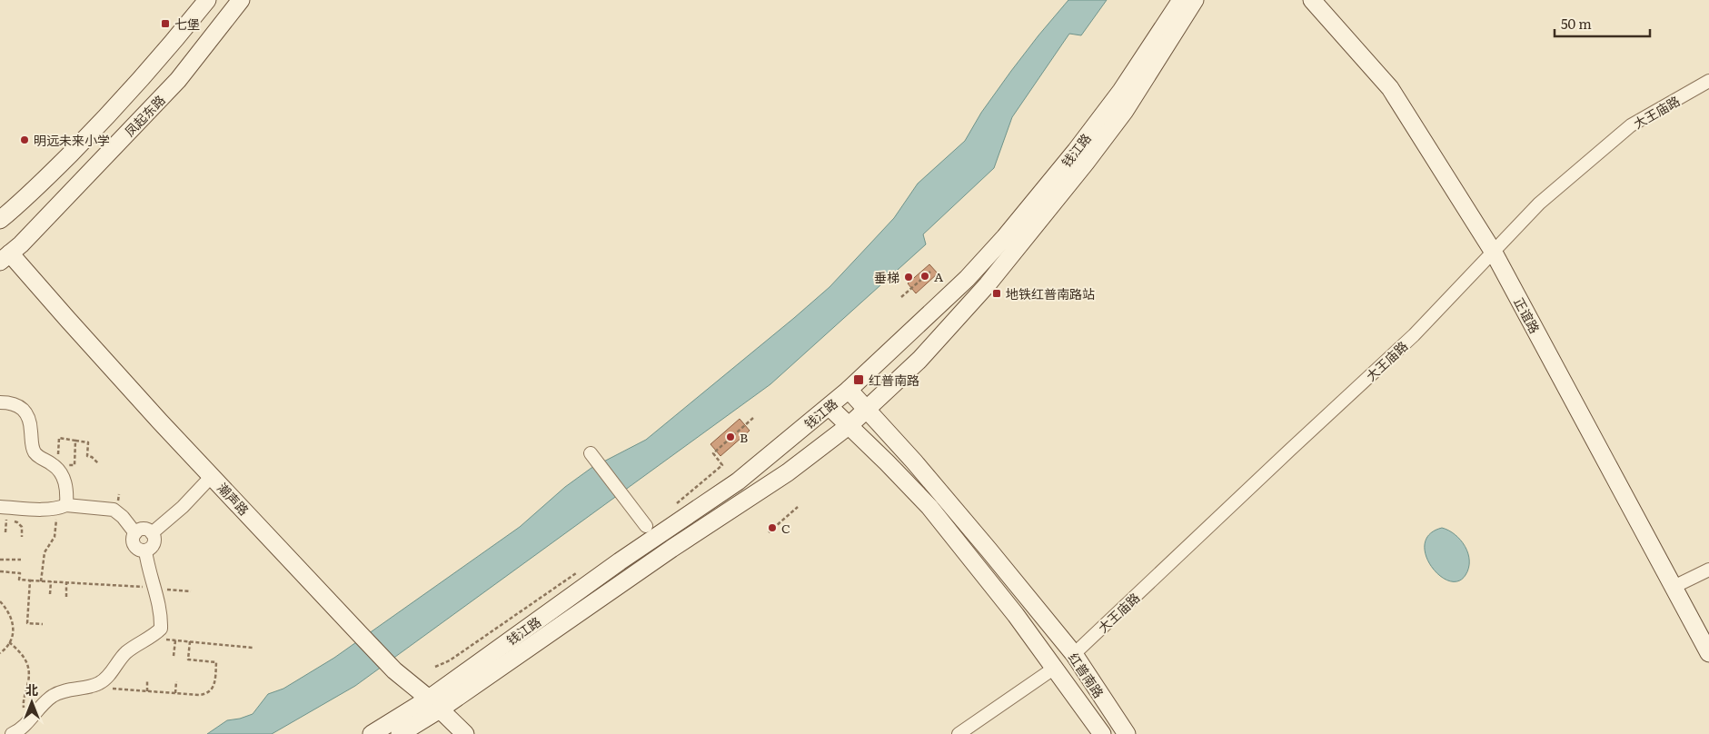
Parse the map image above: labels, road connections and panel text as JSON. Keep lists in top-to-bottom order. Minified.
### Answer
{"streets":{"main road":["凤起东路","钱江路","正谊路","潮声路","红普南路"],"street":["大王庙路"]},"crossings":[["大王庙路","正谊路"],["大王庙路","红普南路"],["凤起东路","潮声路"],["钱江路","潮声路"],["钱江路","红普南路"]],"places":{"transit":["七堡","地铁红普南路站","红普南路"],"other":["明远未来小学","A","垂梯","B","C"]},"scale_bar":"50 m","north":"top"}
